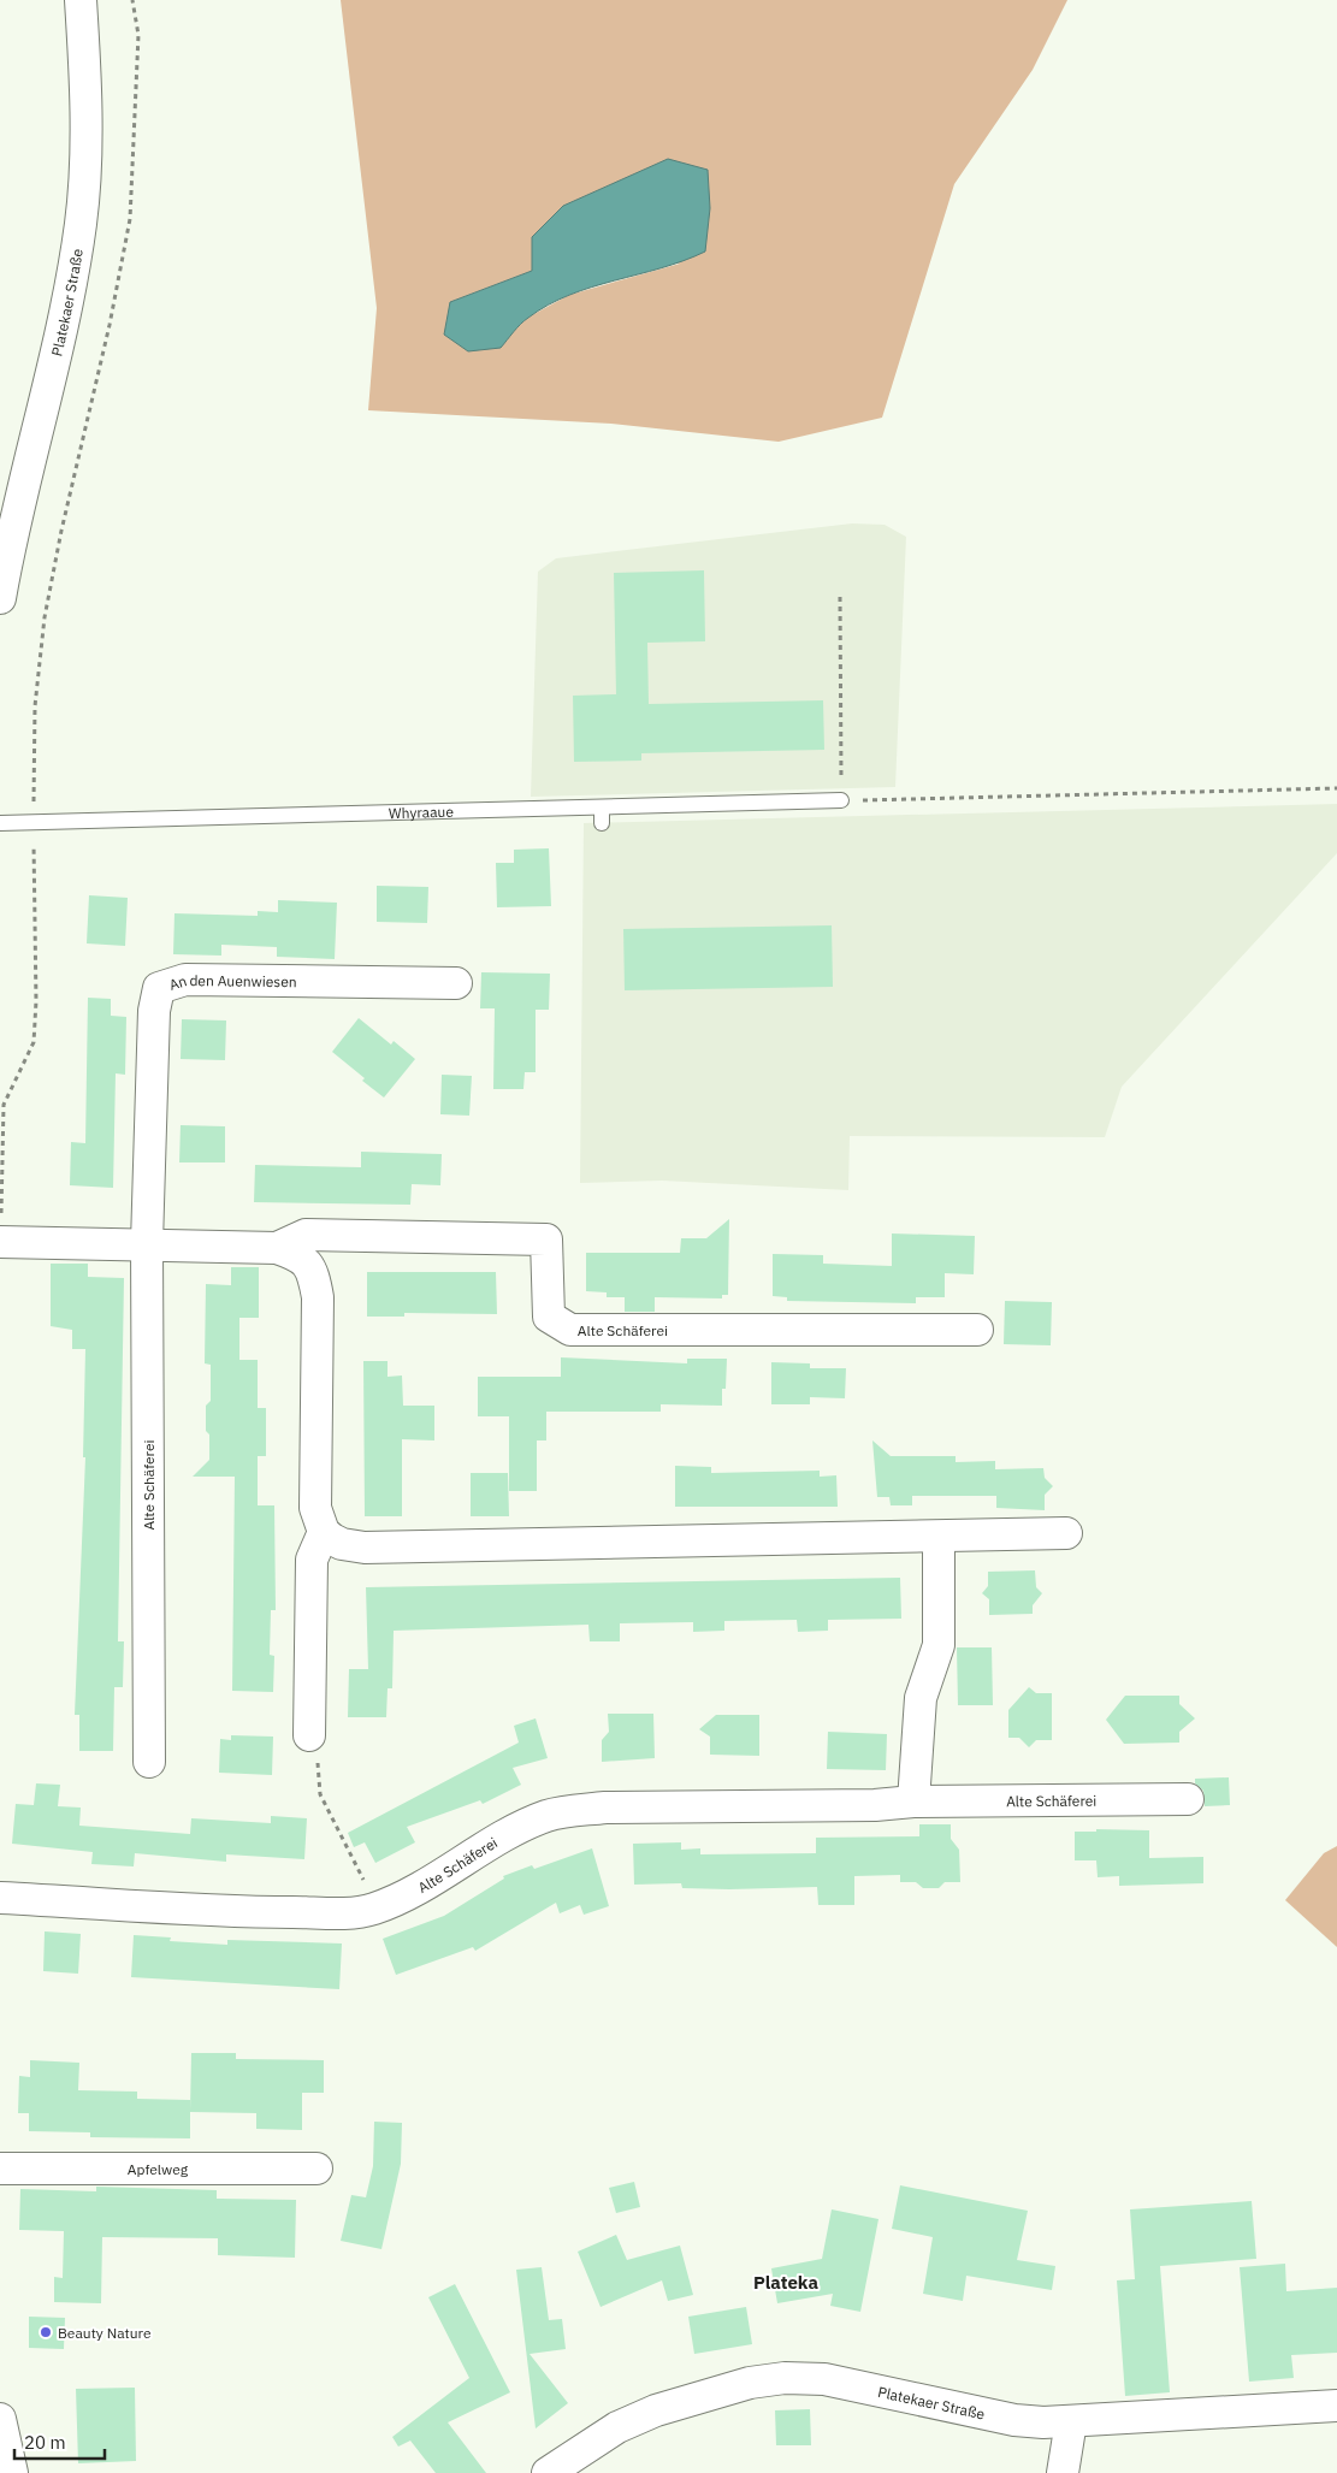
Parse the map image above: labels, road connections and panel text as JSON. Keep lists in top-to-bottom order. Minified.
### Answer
{"streets":{"street":["Platekaer Straße","An den Auenwiesen","Alte Schäferei","Apfelweg"],"lane":["Whyraaue"]},"crossings":[["An den Auenwiesen","Alte Schäferei"]],"districts":["Plateka"],"places":["Beauty Nature"],"scale_bar":"20 m"}
